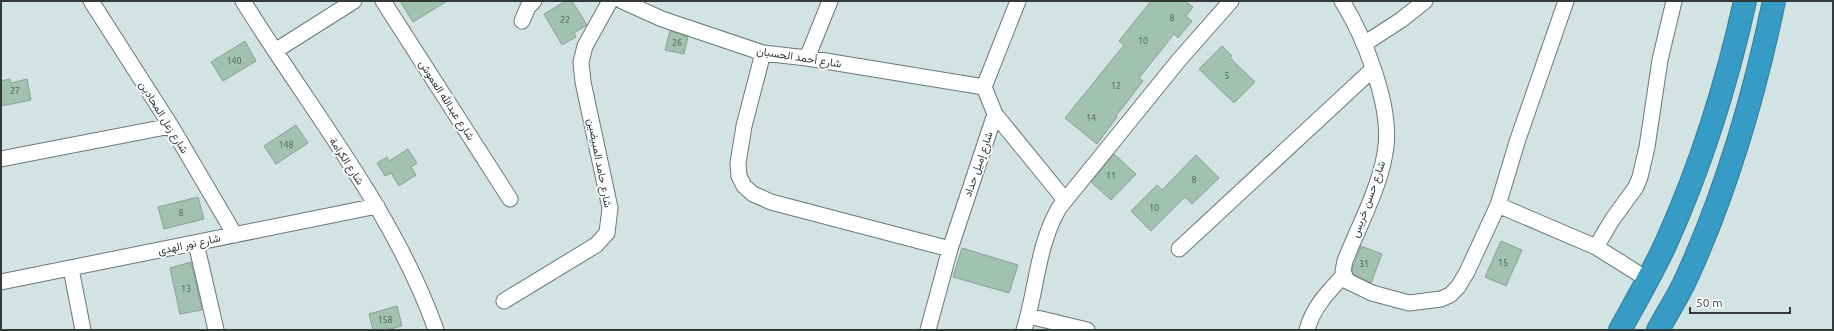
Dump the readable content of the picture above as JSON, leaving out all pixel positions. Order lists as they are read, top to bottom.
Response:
{
  "streets": {
    "street": [
      "شارع أحمد الحسبان",
      "شارع عبدالله العموش",
      "شارع زعل المحادين",
      "شارع الكرامة",
      "شارع حامد المبيضين",
      "شارع إميل حداد",
      "شارع حسن خريس",
      "شارع نور الهدى"
    ]
  },
  "crossings": [
    ["شارع زعل المحادين", "شارع نور الهدى"],
    ["شارع الكرامة", "شارع نور الهدى"]
  ],
  "house_numbers": [
    "8",
    "22",
    "10",
    "26",
    "140",
    "5",
    "12",
    "27",
    "14",
    "148",
    "11",
    "8",
    "10",
    "8",
    "15",
    "31",
    "13",
    "158"
  ],
  "scale_bar": "50 m"
}
